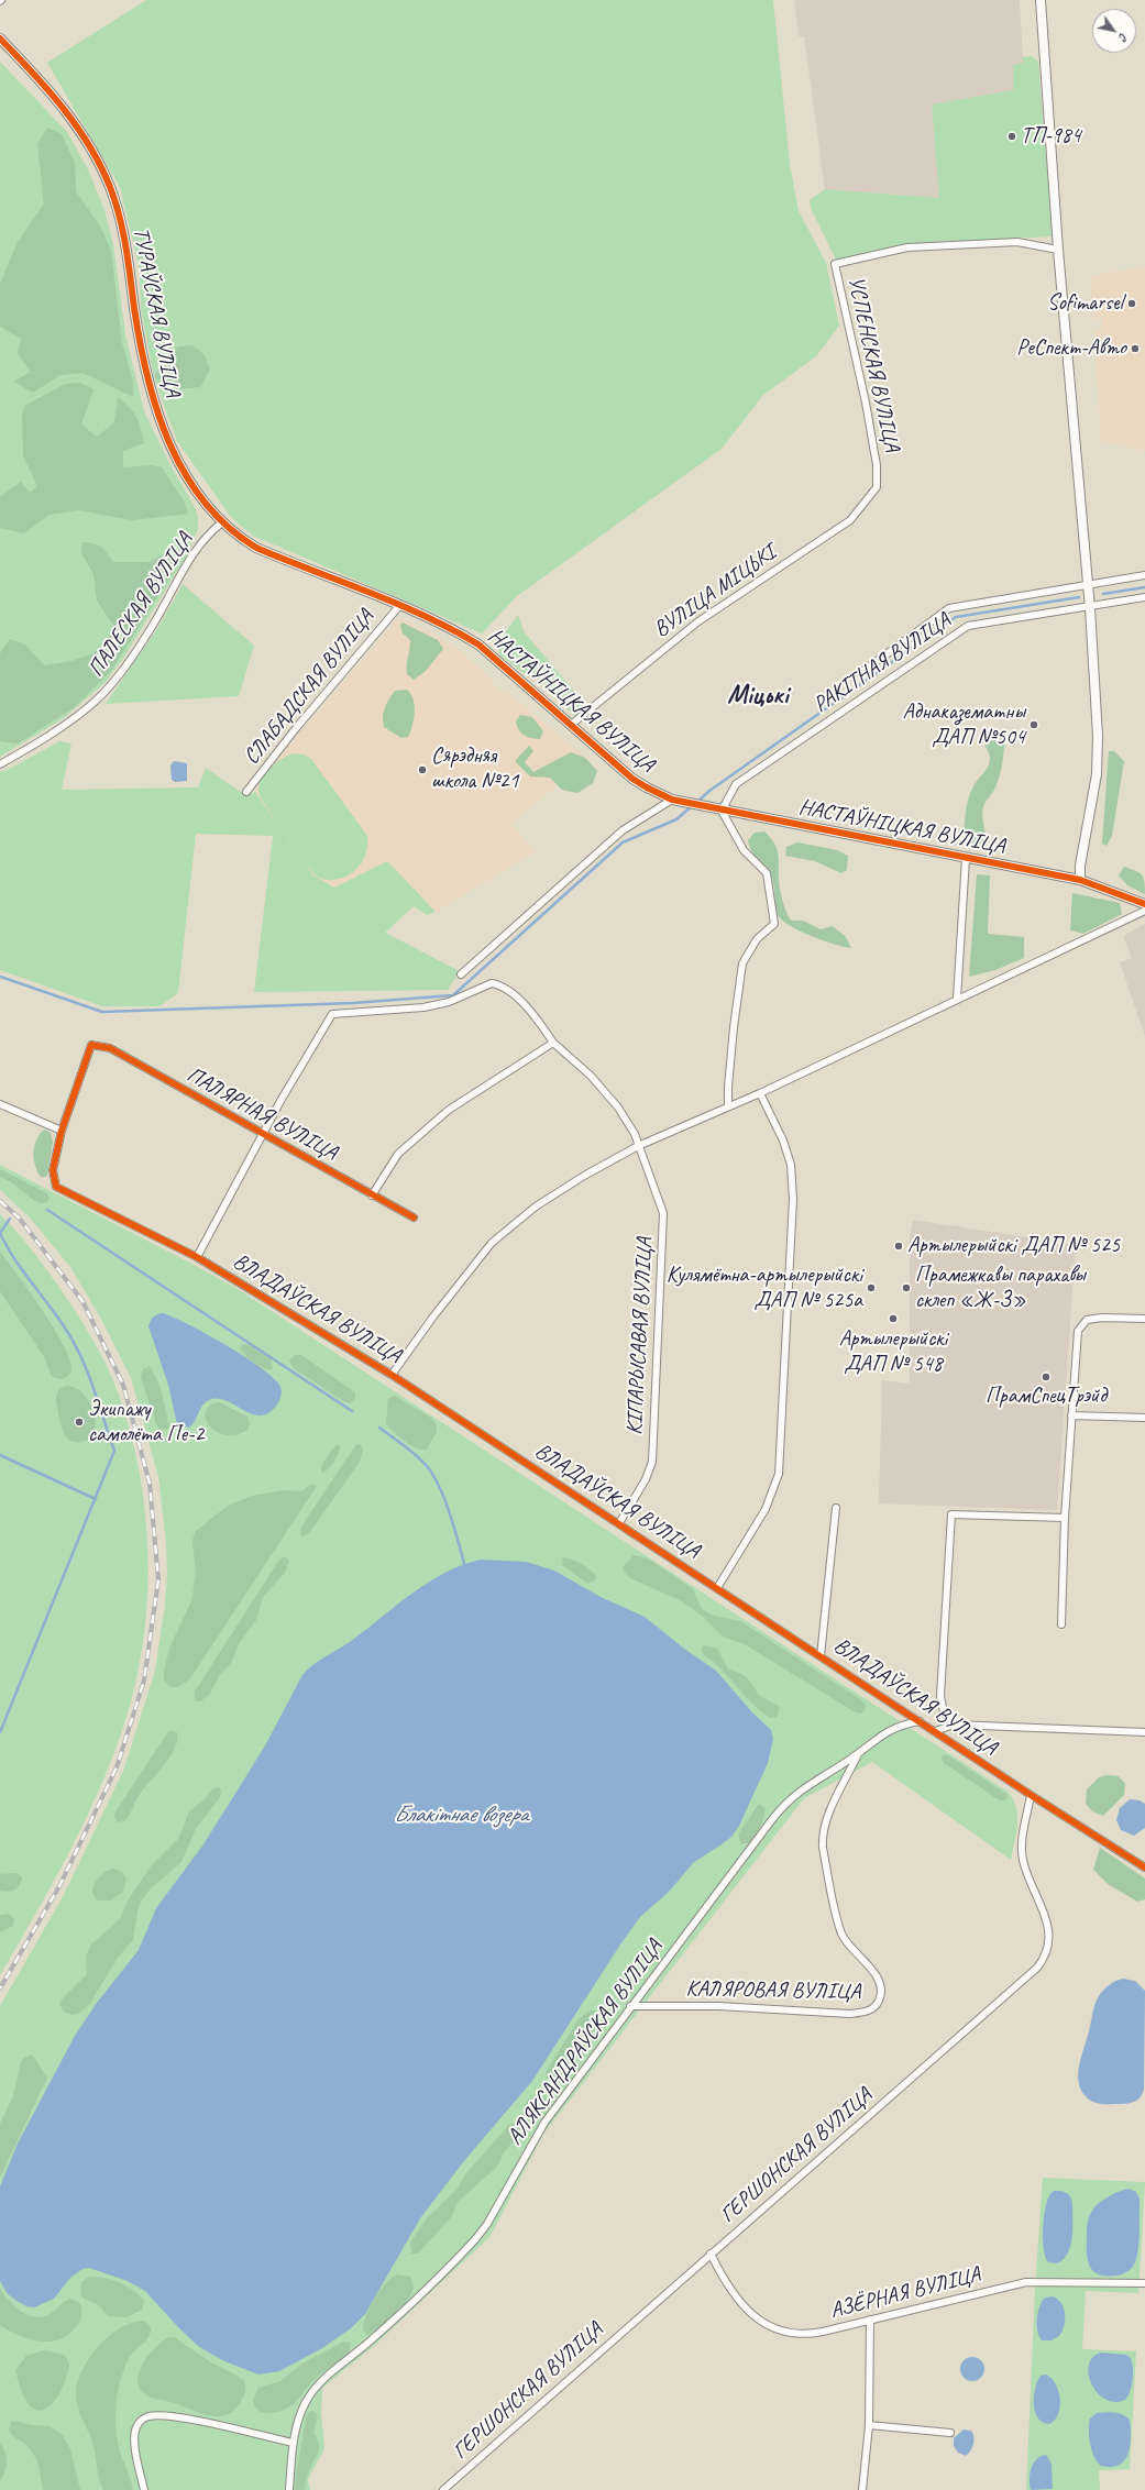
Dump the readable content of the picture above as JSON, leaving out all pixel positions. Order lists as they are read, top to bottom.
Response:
{
  "streets": {
    "street": [
      "ТУРАЎСКАЯ ВУЛІЦА",
      "УСПЕНСКАЯ ВУЛІЦА",
      "ВУЛІЦА МІЦЬКІ",
      "ПАЛЕСКАЯ ВУЛІЦА",
      "РАКІТНАЯ ВУЛІЦА",
      "СЛАБАДСКАЯ ВУЛІЦА",
      "НАСТАЎНІЦКАЯ ВУЛІЦА",
      "ПАЛЯРНАЯ ВУЛІЦА",
      "ВЛАДАЎСКАЯ ВУЛІЦА",
      "КІПАРЫСАВАЯ ВУЛІЦА",
      "КАЛЯРОВАЯ ВУЛІЦА",
      "АЛЯКСАНДРАЎСКАЯ ВУЛІЦА",
      "ГЕРШОНСКАЯ ВУЛІЦА",
      "АЗЁРНАЯ ВУЛІЦА"
    ]
  },
  "crossings": [
    ["ТУРАЎСКАЯ ВУЛІЦА", "ПАЛЕСКАЯ ВУЛІЦА"],
    ["ТУРАЎСКАЯ ВУЛІЦА", "СЛАБАДСКАЯ ВУЛІЦА"],
    ["ТУРАЎСКАЯ ВУЛІЦА", "НАСТАЎНІЦКАЯ ВУЛІЦА"],
    ["УСПЕНСКАЯ ВУЛІЦА", "ВУЛІЦА МІЦЬКІ"],
    ["ВУЛІЦА МІЦЬКІ", "НАСТАЎНІЦКАЯ ВУЛІЦА"],
    ["РАКІТНАЯ ВУЛІЦА", "НАСТАЎНІЦКАЯ ВУЛІЦА"],
    ["СЛАБАДСКАЯ ВУЛІЦА", "НАСТАЎНІЦКАЯ ВУЛІЦА"],
    ["ПАЛЯРНАЯ ВУЛІЦА", "ВЛАДАЎСКАЯ ВУЛІЦА"],
    ["ПАЛЯРНАЯ ВУЛІЦА", "КІПАРЫСАВАЯ ВУЛІЦА"],
    ["ВЛАДАЎСКАЯ ВУЛІЦА", "КІПАРЫСАВАЯ ВУЛІЦА"],
    ["ВЛАДАЎСКАЯ ВУЛІЦА", "АЛЯКСАНДРАЎСКАЯ ВУЛІЦА"],
    ["ВЛАДАЎСКАЯ ВУЛІЦА", "ГЕРШОНСКАЯ ВУЛІЦА"],
    ["КАЛЯРОВАЯ ВУЛІЦА", "АЛЯКСАНДРАЎСКАЯ ВУЛІЦА"],
    ["ГЕРШОНСКАЯ ВУЛІЦА", "АЗЁРНАЯ ВУЛІЦА"]
  ],
  "districts": ["Міцькі"],
  "water": ["Блакітнае возера"],
  "places": [
    "ТП-984",
    "Sofimarsel",
    "РеСпект-Авто",
    "Аднаказематны ДАП №504",
    "Сярэдняя школа №21",
    "Артылерыйскі ДАП № 525",
    "Кулямётна-артылерыйскі ДАП № 525а",
    "Прамежкавы парахавы склеп «Ж-З»",
    "Артылерыйскі ДАП № 548",
    "ПрамСпецТрэйд",
    "Экипажу самолёта Пе-2"
  ],
  "north": "bottom right"
}
